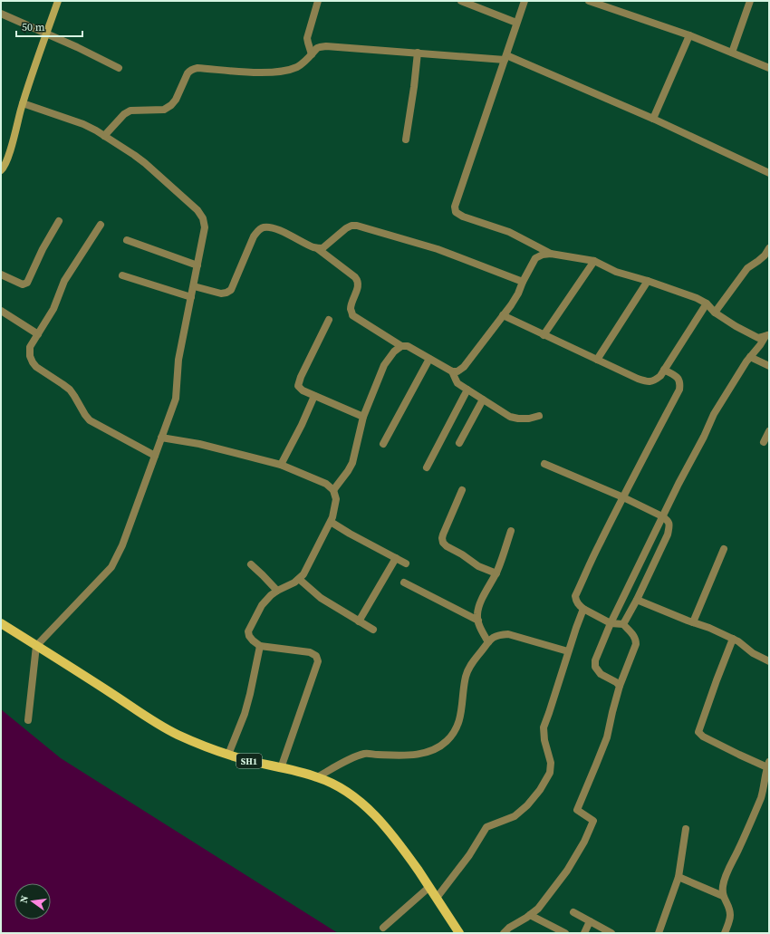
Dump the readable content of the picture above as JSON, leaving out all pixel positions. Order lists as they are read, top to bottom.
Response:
{
  "streets": {
    "main road": ["SH1"]
  },
  "scale_bar": "50 m",
  "north": "left"
}
